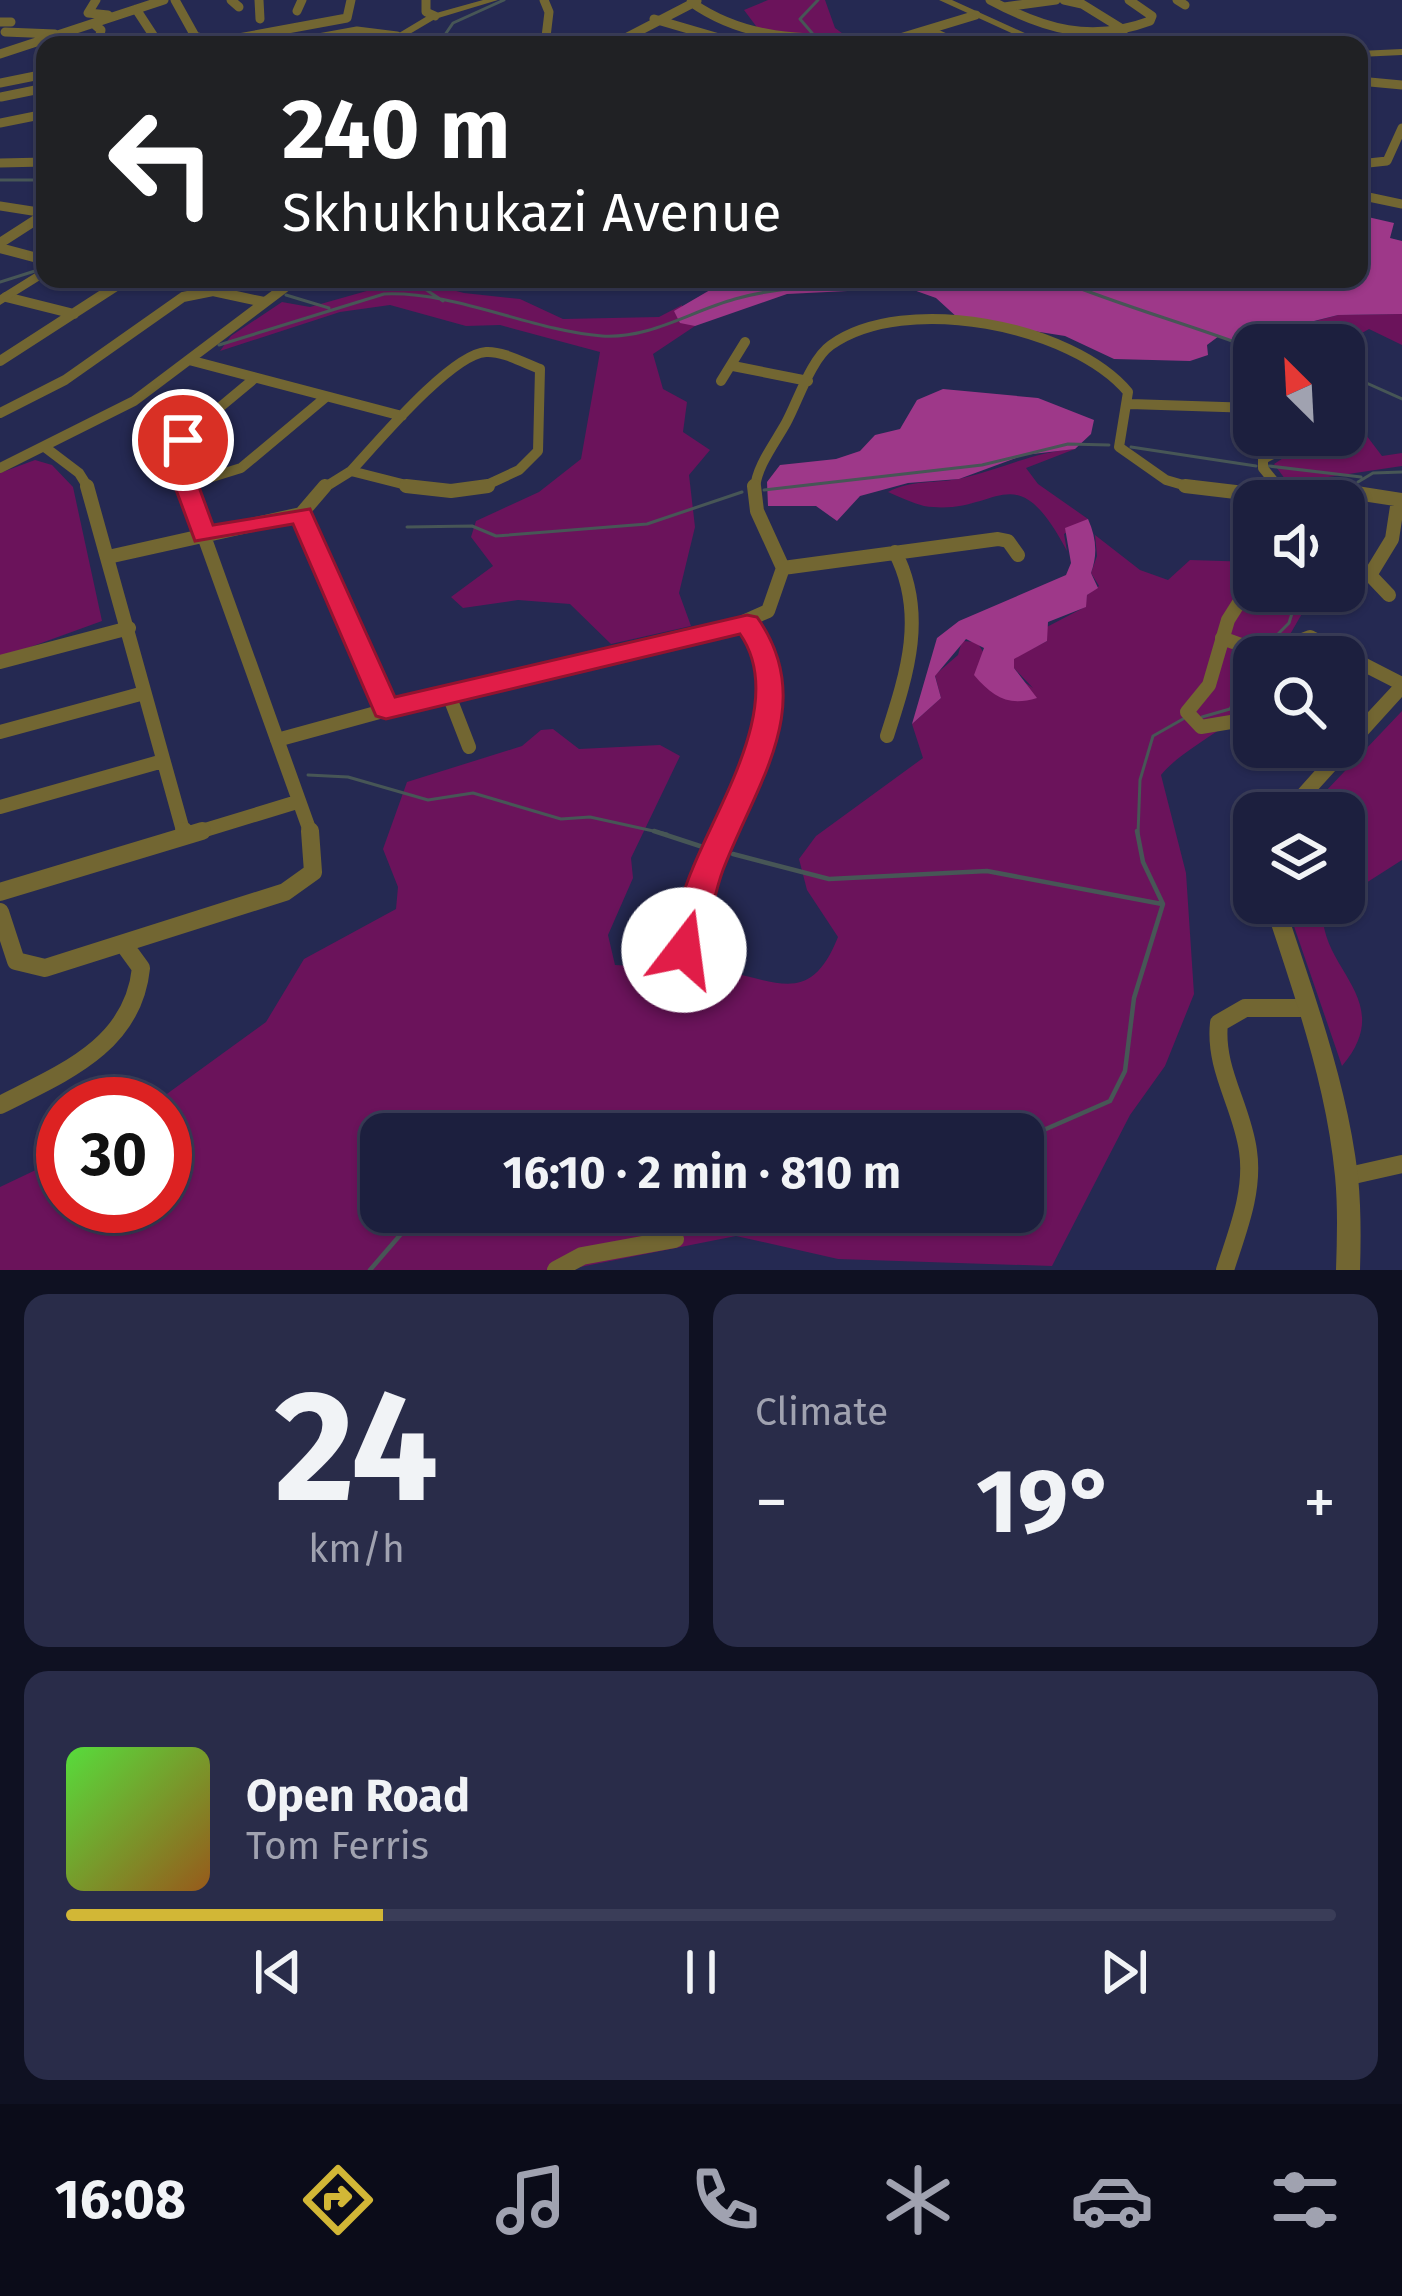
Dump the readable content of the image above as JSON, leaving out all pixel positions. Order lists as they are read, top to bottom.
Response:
{
  "north": "top left",
  "page": {
    "turn": ["240 m", "Skhukhukazi Avenue"],
    "limit": "30",
    "trip": "16:10 · 2 min · 810 m",
    "tile": [
      ["24", "km/h"],
      "Climate"
    ],
    "heat": ["−", "19°", "+"],
    "song": ["Open Road", "Tom Ferris"],
    "tabs": "16:08"
  }
}
